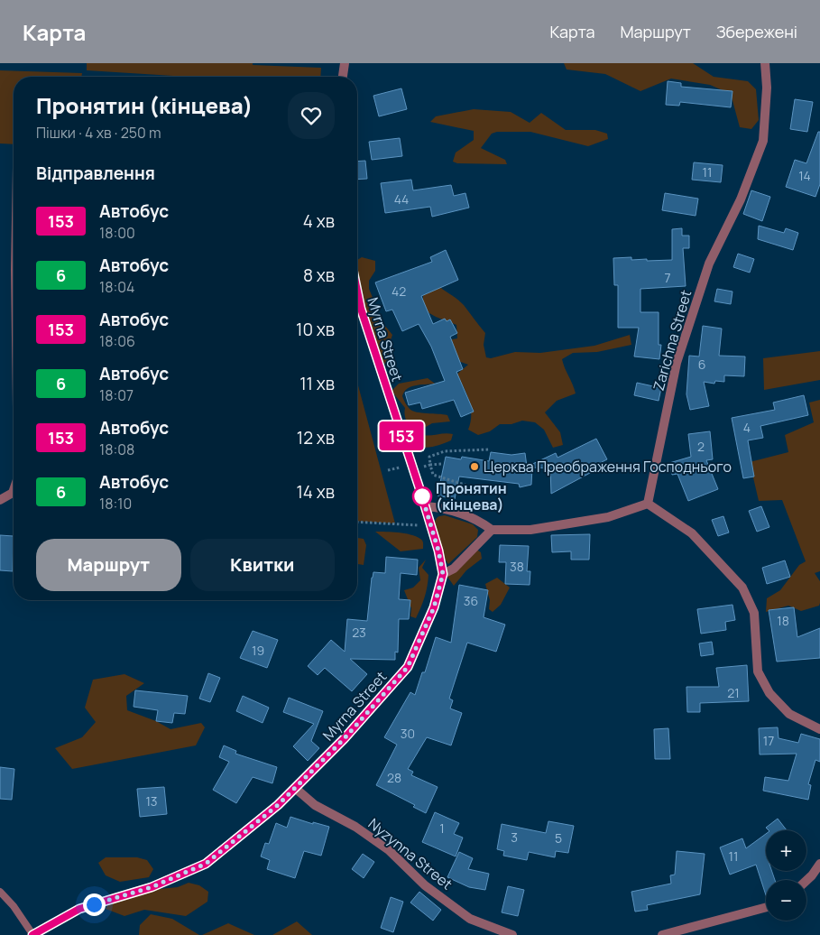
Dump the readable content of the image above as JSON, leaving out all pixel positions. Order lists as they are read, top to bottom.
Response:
{
  "streets": {
    "street": ["Myrna Street", "Zarichna Street", "Nyzynna Street"]
  },
  "crossings": [
    ["Myrna Street", "Nyzynna Street"]
  ],
  "places": ["Церква Преображення Господнього", "Пронятин (кінцева)"],
  "lines": ["bus line 153"],
  "house_numbers": [
    "11",
    "14",
    "44",
    "7",
    "42",
    "6",
    "4",
    "2",
    "38",
    "36",
    "18",
    "23",
    "19",
    "21",
    "30",
    "17",
    "28",
    "13",
    "1",
    "3",
    "5",
    "11"
  ],
  "page": {
    "header": "Карта",
    "nav": ["Карта", "Маршрут", "Збережені"],
    "on_map": "153",
    "heading": [
      ["Пронятин (кінцева)", "Пішки · 4 хв · 250 m"],
      "Відправлення"
    ],
    "list": [
      {
        "mark": "153",
        "name": "Автобус",
        "note": "18:00",
        "value": "4 хв"
      },
      {
        "mark": "6",
        "name": "Автобус",
        "note": "18:04",
        "value": "8 хв"
      },
      {
        "mark": "153",
        "name": "Автобус",
        "note": "18:06",
        "value": "10 хв"
      },
      {
        "mark": "6",
        "name": "Автобус",
        "note": "18:07",
        "value": "11 хв"
      },
      {
        "mark": "153",
        "name": "Автобус",
        "note": "18:08",
        "value": "12 хв"
      },
      {
        "mark": "6",
        "name": "Автобус",
        "note": "18:10",
        "value": "14 хв"
      }
    ],
    "buttons": ["Маршрут", "Квитки"],
    "map_buttons": ["+", "−"]
  }
}
